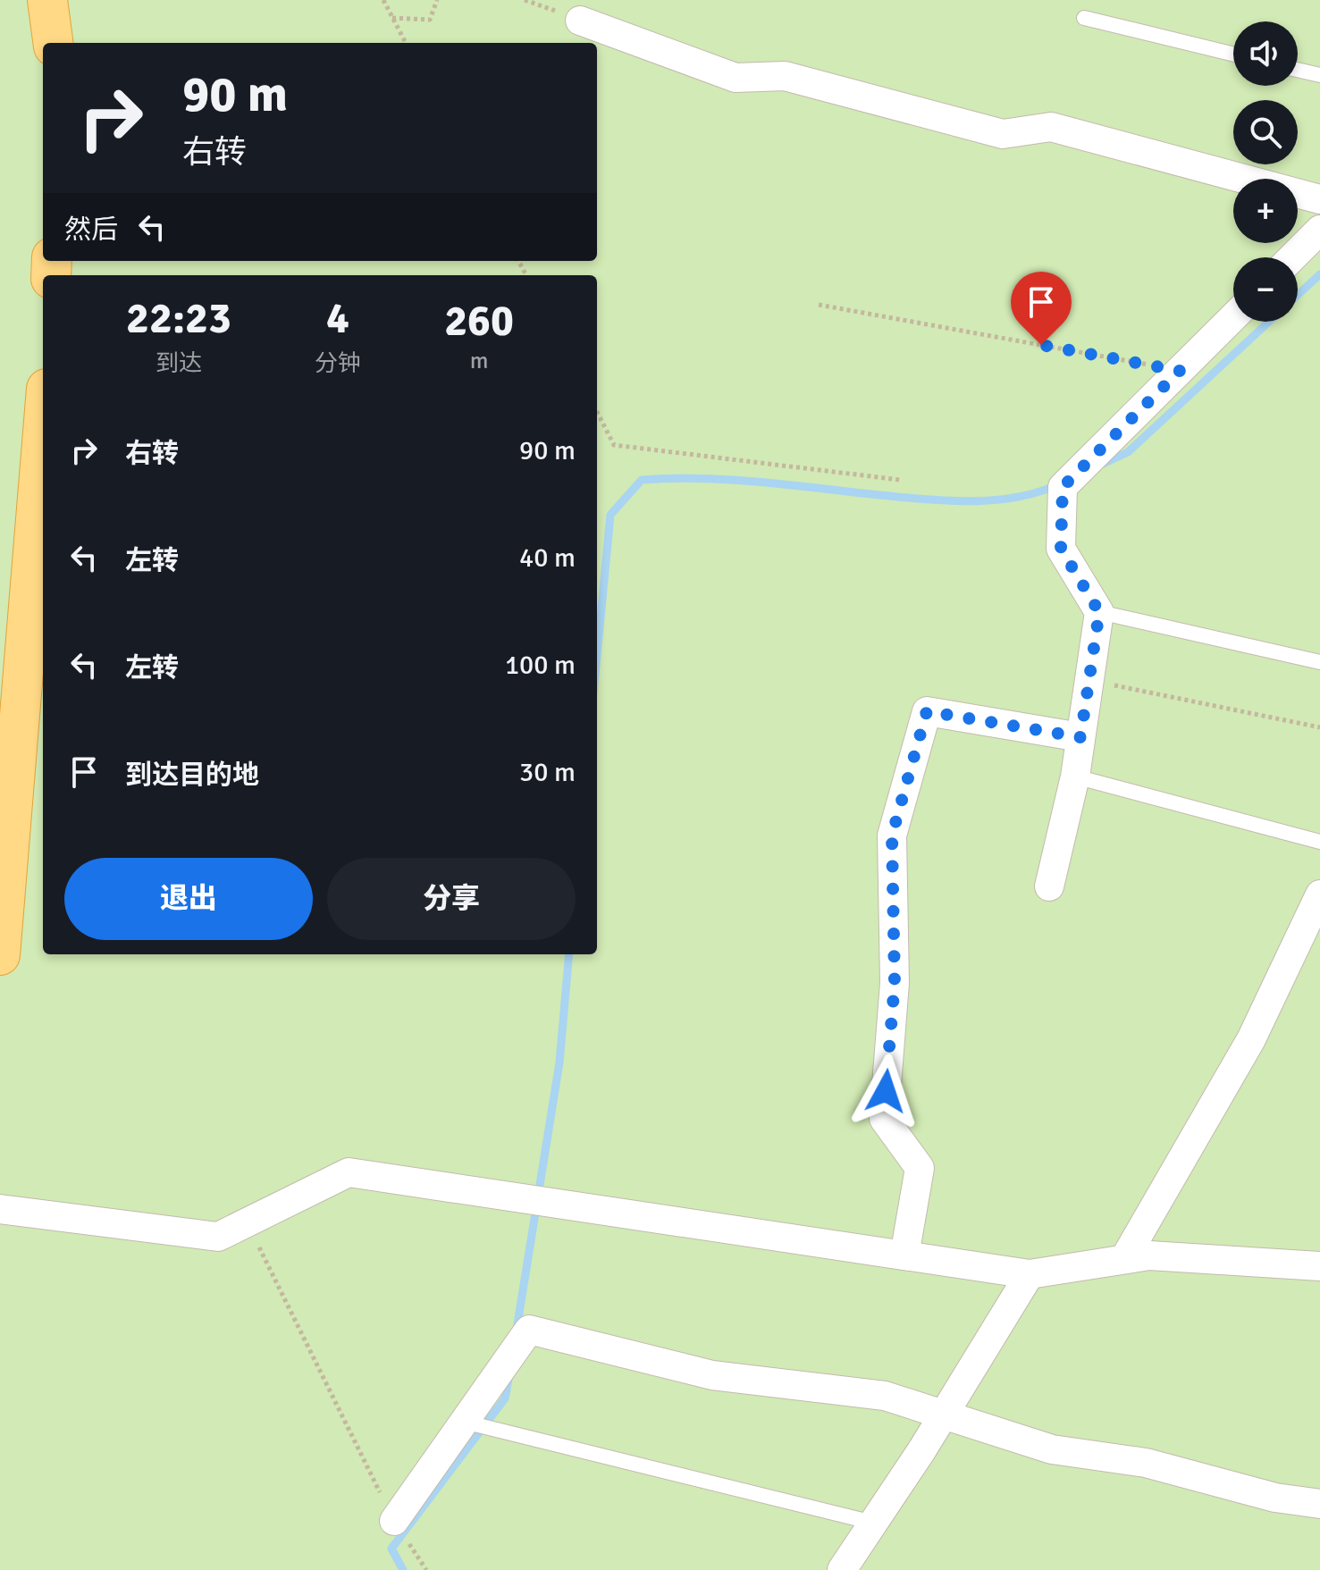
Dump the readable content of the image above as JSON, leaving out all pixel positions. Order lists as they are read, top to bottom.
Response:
{
  "page": {
    "map_buttons": ["+", "−"],
    "turn": ["90 m", "右转"],
    "then": "然后",
    "eta": [
      "22:23",
      "到达",
      "4",
      "分钟",
      "260",
      "m"
    ],
    "list": [
      {
        "name": "右转",
        "value": "90 m"
      },
      {
        "name": "左转",
        "value": "40 m"
      },
      {
        "name": "左转",
        "value": "100 m"
      },
      {
        "name": "到达目的地",
        "value": "30 m"
      }
    ],
    "buttons": ["退出", "分享"]
  }
}
